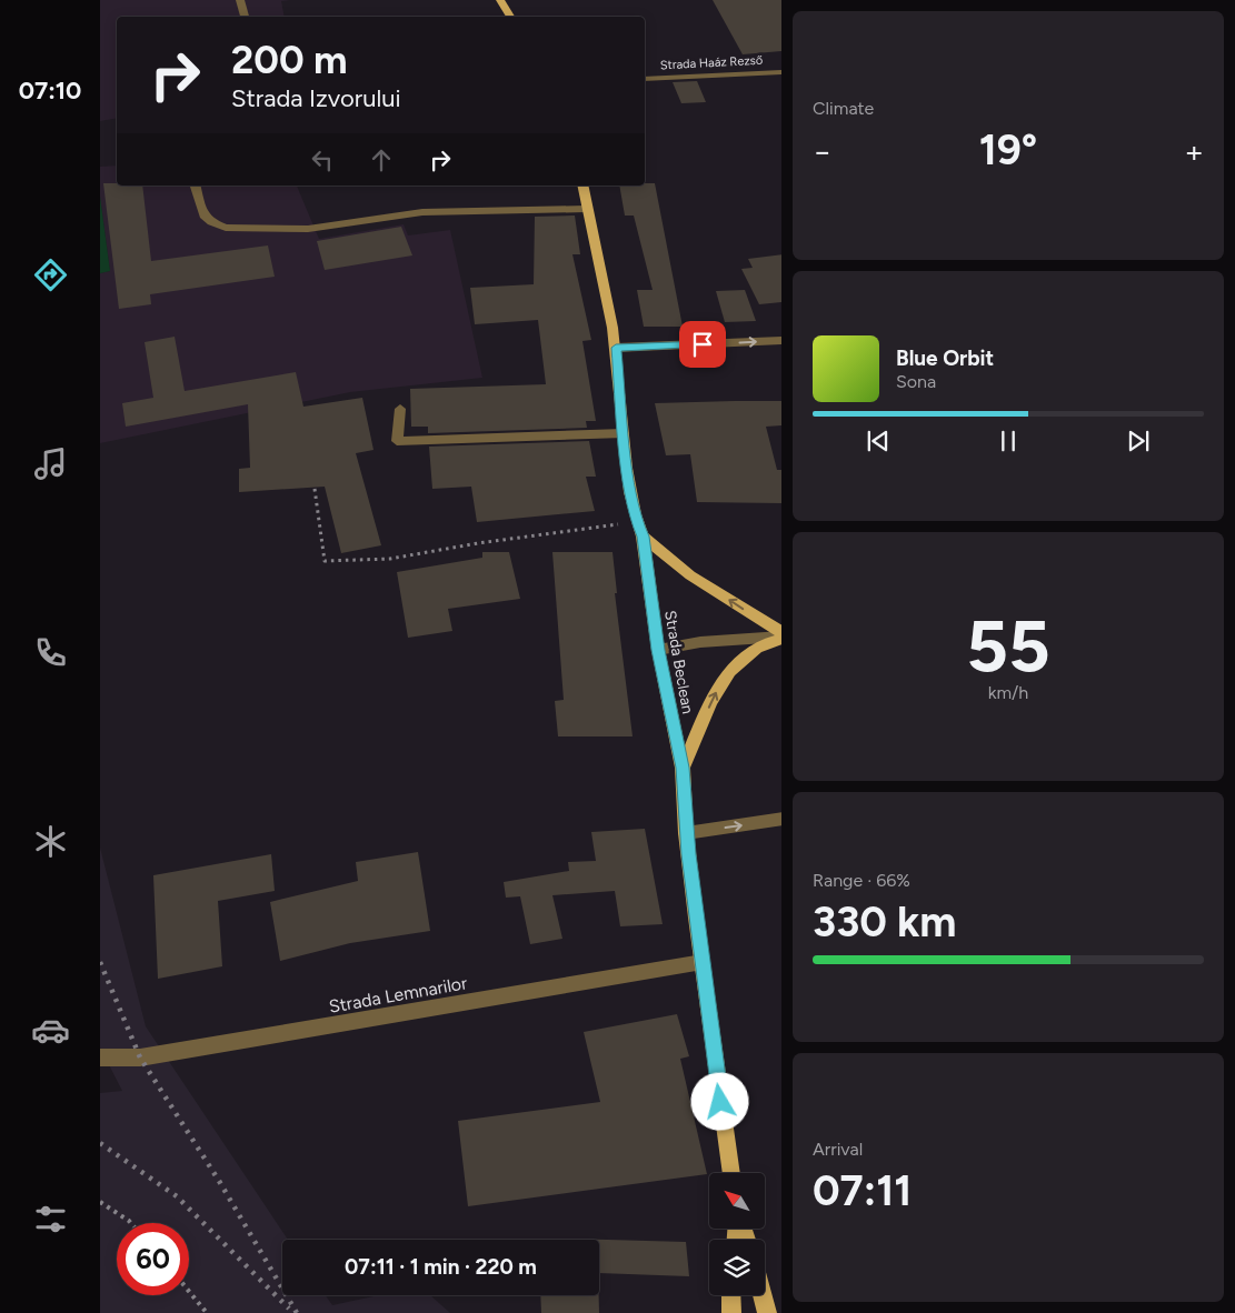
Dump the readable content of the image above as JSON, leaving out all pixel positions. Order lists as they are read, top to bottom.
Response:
{
  "streets": {
    "main road": ["Strada Beclean"],
    "street": ["Strada Haáz Rezső", "Strada Lemnarilor"]
  },
  "crossings": [
    ["Strada Beclean", "Strada Lemnarilor"]
  ],
  "north": "top left",
  "page": {
    "tabs": "07:10",
    "tile": [
      "Climate",
      ["55", "km/h"],
      ["Range · 66%", "330 km"],
      ["Arrival", "07:11"]
    ],
    "turn": ["200 m", "Strada Izvorului"],
    "heat": ["−", "19°", "+"],
    "song": ["Blue Orbit", "Sona"],
    "limit": "60",
    "trip": "07:11 · 1 min · 220 m"
  }
}
